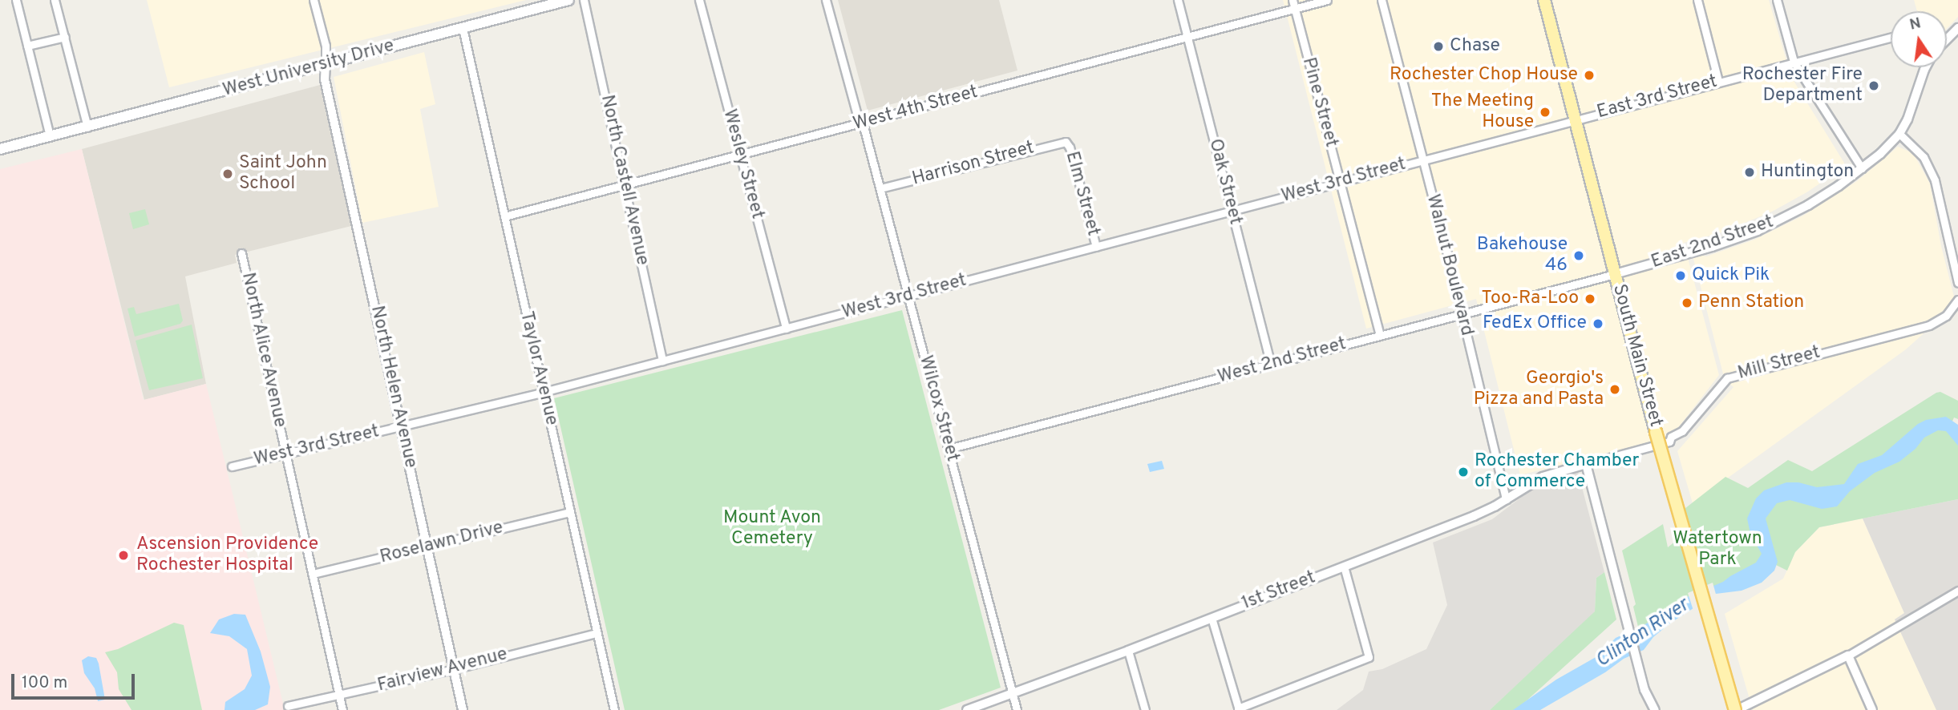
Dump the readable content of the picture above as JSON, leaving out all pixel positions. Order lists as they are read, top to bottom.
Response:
{
  "streets": {
    "main road": ["West University Drive", "South Main Street"],
    "street": [
      "East 3rd Street",
      "Pine Street",
      "West 4th Street",
      "Wesley Street",
      "Harrison Street",
      "North Castell Avenue",
      "West 3rd Street",
      "Oak Street",
      "Elm Street",
      "East 2nd Street",
      "Walnut Boulevard",
      "North Alice Avenue",
      "West 2nd Street",
      "Mill Street",
      "Taylor Avenue",
      "North Helen Avenue",
      "Wilcox Street",
      "Roselawn Drive",
      "1st Street",
      "Fairview Avenue"
    ]
  },
  "crossings": [
    ["West University Drive", "Taylor Avenue"],
    ["West University Drive", "North Helen Avenue"],
    ["East 3rd Street", "West 3rd Street"],
    ["East 3rd Street", "South Main Street"],
    ["Pine Street", "West 4th Street"],
    ["Pine Street", "West 3rd Street"],
    ["Pine Street", "West 2nd Street"],
    ["West 4th Street", "Wesley Street"],
    ["West 4th Street", "North Castell Avenue"],
    ["West 4th Street", "Oak Street"],
    ["West 4th Street", "Taylor Avenue"],
    ["West 4th Street", "Wilcox Street"],
    ["Wesley Street", "West 3rd Street"],
    ["Harrison Street", "Elm Street"],
    ["Harrison Street", "Wilcox Street"],
    ["North Castell Avenue", "West 3rd Street"],
    ["West 3rd Street", "Oak Street"],
    ["West 3rd Street", "Elm Street"],
    ["West 3rd Street", "Walnut Boulevard"],
    ["West 3rd Street", "North Alice Avenue"],
    ["West 3rd Street", "South Main Street"],
    ["West 3rd Street", "Taylor Avenue"],
    ["West 3rd Street", "North Helen Avenue"],
    ["West 3rd Street", "Wilcox Street"],
    ["Oak Street", "West 2nd Street"],
    ["East 2nd Street", "South Main Street"],
    ["East 2nd Street", "West 2nd Street"],
    ["Walnut Boulevard", "West 2nd Street"],
    ["Walnut Boulevard", "1st Street"],
    ["North Alice Avenue", "Roselawn Drive"],
    ["North Alice Avenue", "Fairview Avenue"],
    ["South Main Street", "West 2nd Street"],
    ["West 2nd Street", "Wilcox Street"],
    ["Mill Street", "1st Street"],
    ["Taylor Avenue", "Roselawn Drive"],
    ["Taylor Avenue", "Fairview Avenue"],
    ["North Helen Avenue", "Roselawn Drive"],
    ["North Helen Avenue", "Fairview Avenue"],
    ["Wilcox Street", "1st Street"]
  ],
  "water": ["Clinton River"],
  "parks": ["Mount Avon Cemetery", "Watertown Park"],
  "places": [
    "Chase",
    "Rochester Chop House",
    "Rochester Fire Department",
    "The Meeting House",
    "Huntington",
    "Saint John School",
    "Bakehouse 46",
    "Quick Pik",
    "Too-Ra-Loo",
    "Penn Station",
    "FedEx Office",
    "Georgio's Pizza and Pasta",
    "Rochester Chamber of Commerce",
    "Ascension Providence Rochester Hospital"
  ],
  "scale_bar": "100 m",
  "north": "top"
}
